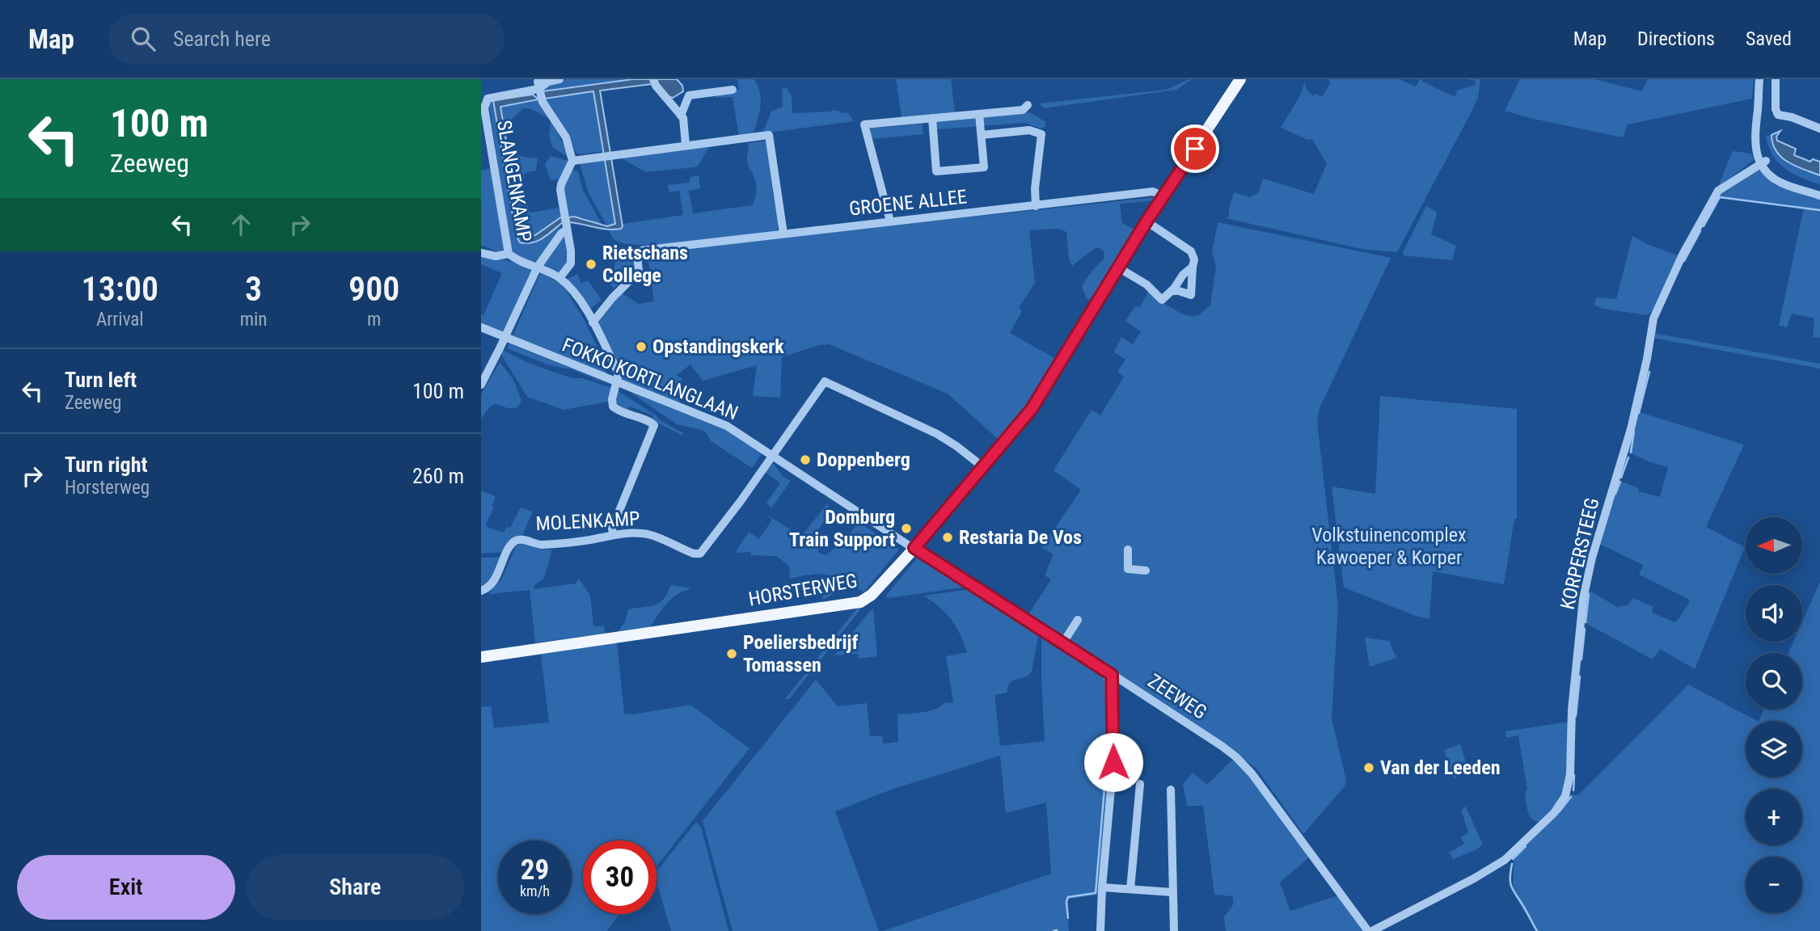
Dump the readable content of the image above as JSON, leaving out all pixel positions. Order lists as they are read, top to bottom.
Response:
{
  "streets": {
    "main road": ["HORSTERWEG"],
    "street": [
      "SLANGENKAMP",
      "GROENE ALLEE",
      "FOKKO KORTLANGLAAN",
      "MOLENKAMP",
      "KORPERSTEEG",
      "ZEEWEG"
    ]
  },
  "crossings": [
    ["SLANGENKAMP", "GROENE ALLEE"],
    ["SLANGENKAMP", "FOKKO KORTLANGLAAN"],
    ["SLANGENKAMP", "MOLENKAMP"],
    ["GROENE ALLEE", "HORSTERWEG"],
    ["FOKKO KORTLANGLAAN", "MOLENKAMP"],
    ["FOKKO KORTLANGLAAN", "HORSTERWEG"],
    ["FOKKO KORTLANGLAAN", "ZEEWEG"],
    ["MOLENKAMP", "HORSTERWEG"],
    ["KORPERSTEEG", "ZEEWEG"],
    ["HORSTERWEG", "ZEEWEG"]
  ],
  "parks": ["Volkstuinencomplex Kawoeper & Korper"],
  "places": [
    "Rietschans College",
    "Opstandingskerk",
    "Doppenberg",
    "Domburg Train Support",
    "Restaria De Vos",
    "Poeliersbedrijf Tomassen",
    "Van der Leeden"
  ],
  "north": "left",
  "page": {
    "header": "Map",
    "search": "Search here",
    "nav": ["Map", "Directions", "Saved"],
    "turn": ["100 m", "Zeeweg"],
    "eta": [
      "13:00",
      "Arrival",
      "3",
      "min",
      "900",
      "m"
    ],
    "list": [
      {
        "name": "Turn left",
        "note": "Zeeweg",
        "value": "100 m"
      },
      {
        "name": "Turn right",
        "note": "Horsterweg",
        "value": "260 m"
      }
    ],
    "map_buttons": ["+", "−"],
    "speed": "29 km/h",
    "limit": "30",
    "buttons": ["Exit", "Share"]
  }
}
